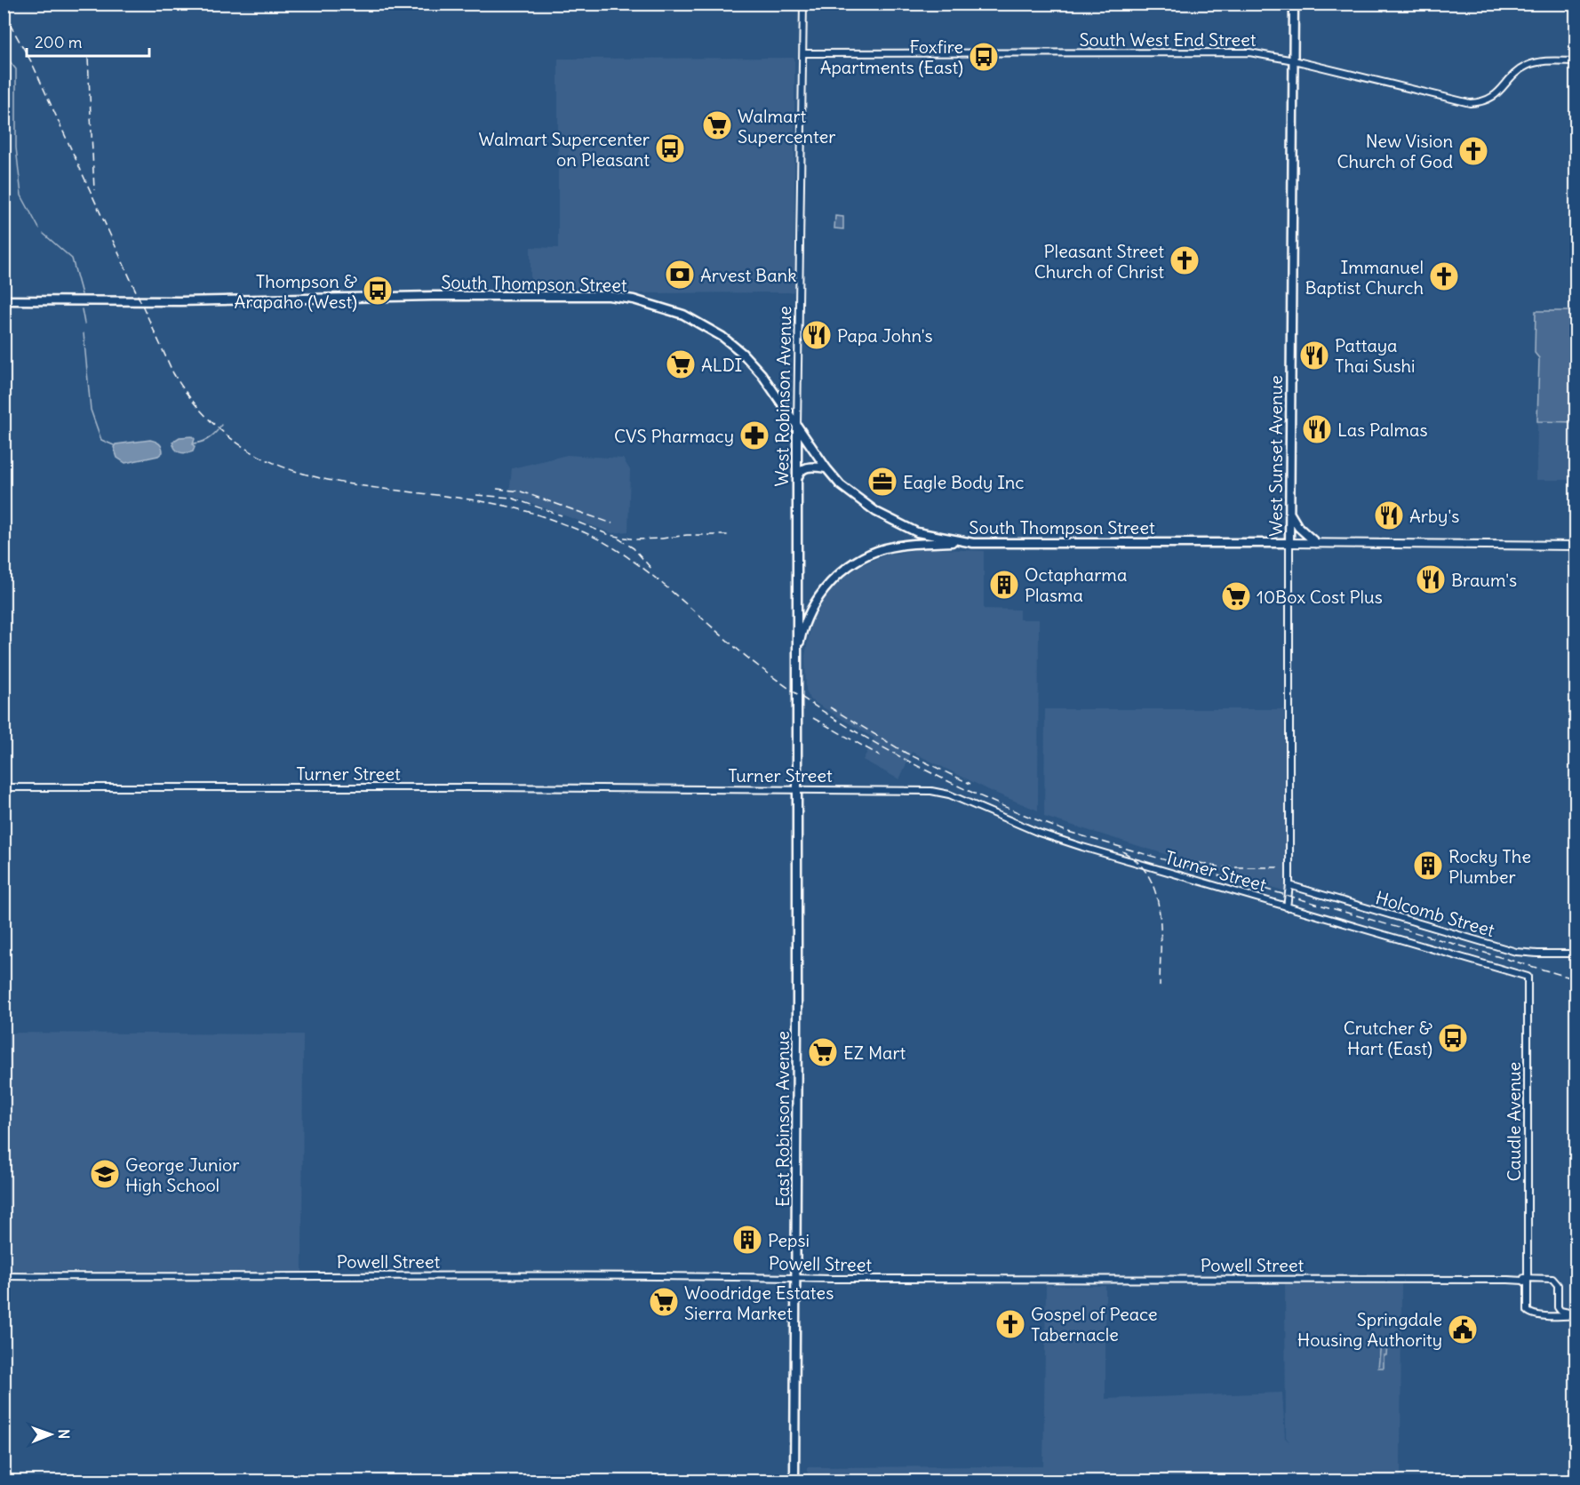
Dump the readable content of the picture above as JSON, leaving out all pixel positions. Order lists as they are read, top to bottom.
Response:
{
  "streets": {
    "highway": [
      "South Thompson Street",
      "West Robinson Avenue",
      "West Sunset Avenue",
      "East Robinson Avenue"
    ],
    "street": [
      "South West End Street",
      "Turner Street",
      "Holcomb Street",
      "Caudle Avenue",
      "Powell Street"
    ]
  },
  "crossings": [
    ["South West End Street", "West Robinson Avenue"],
    ["South West End Street", "West Sunset Avenue"],
    ["South Thompson Street", "West Robinson Avenue"],
    ["South Thompson Street", "West Sunset Avenue"],
    ["West Robinson Avenue", "Turner Street"],
    ["West Robinson Avenue", "East Robinson Avenue"],
    ["West Sunset Avenue", "Turner Street"],
    ["West Sunset Avenue", "Holcomb Street"],
    ["Turner Street", "East Robinson Avenue"],
    ["Turner Street", "Caudle Avenue"],
    ["East Robinson Avenue", "Powell Street"],
    ["Caudle Avenue", "Powell Street"]
  ],
  "places": {
    "bus stop": [
      "Foxfire Apartments (East)",
      "Walmart Supercenter on Pleasant",
      "Thompson & Arapaho (West)",
      "Crutcher & Hart (East)"
    ],
    "supermarket": [
      "Walmart Supercenter",
      "ALDI",
      "10Box Cost Plus",
      "EZ Mart",
      "Woodridge Estates Sierra Market"
    ],
    "church": [
      "New Vision Church of God",
      "Pleasant Street Church of Christ",
      "Immanuel Baptist Church",
      "Gospel of Peace Tabernacle"
    ],
    "bank": ["Arvest Bank"],
    "restaurant": [
      "Papa John's",
      "Pattaya Thai Sushi",
      "Las Palmas",
      "Arby's",
      "Braum's"
    ],
    "pharmacy": ["CVS Pharmacy"],
    "office": ["Eagle Body Inc"],
    "building": ["Octapharma Plasma", "Rocky The Plumber", "Pepsi"],
    "school or university": ["George Junior High School"],
    "public building": ["Springdale Housing Authority"]
  },
  "scale_bar": "200 m",
  "north": "right"
}
